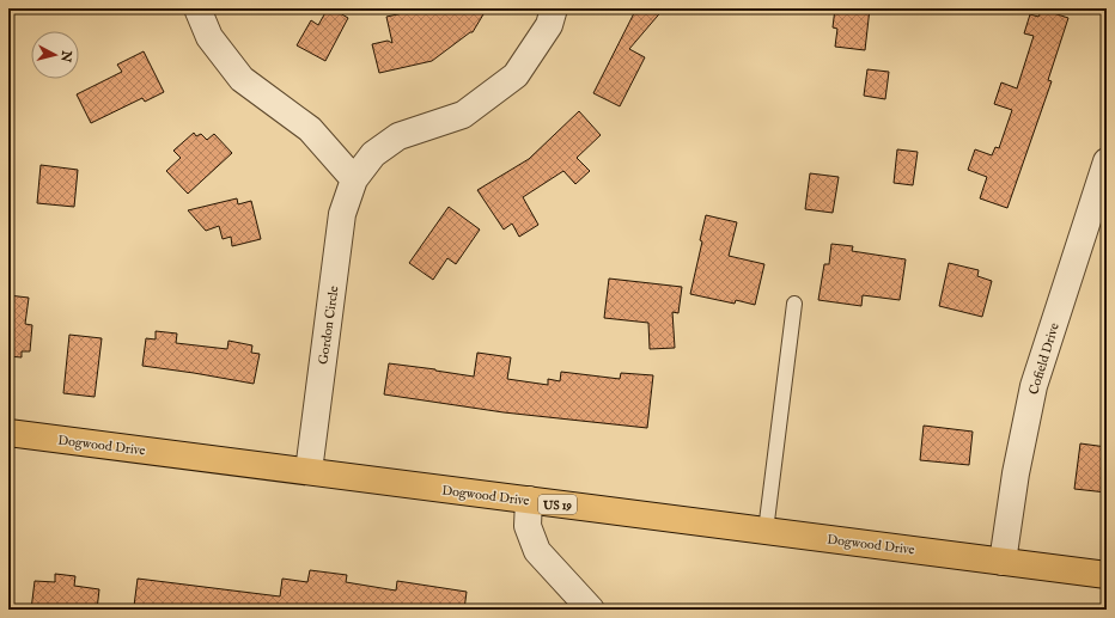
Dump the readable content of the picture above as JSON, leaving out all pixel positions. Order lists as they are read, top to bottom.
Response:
{
  "streets": {
    "main road": ["Dogwood Drive", "US 19"],
    "street": ["Gordon Circle", "Cofield Drive"]
  },
  "crossings": [
    ["Gordon Circle", "Dogwood Drive"],
    ["Cofield Drive", "Dogwood Drive"]
  ],
  "north": "right"
}
